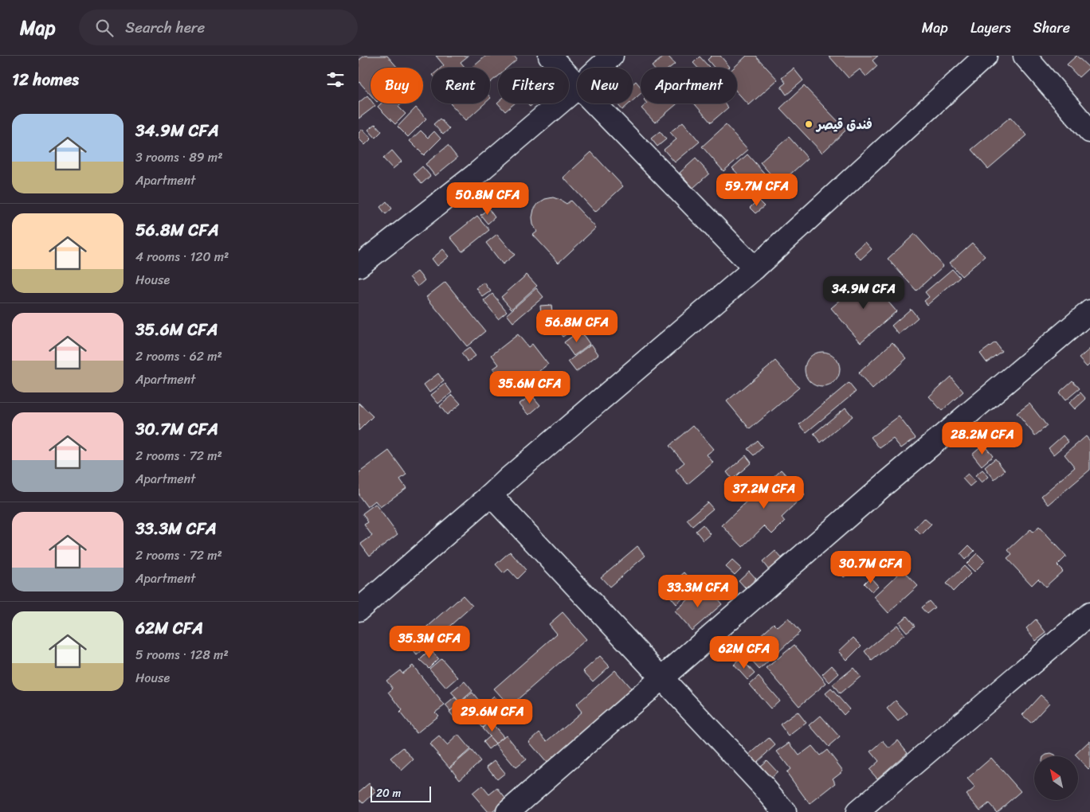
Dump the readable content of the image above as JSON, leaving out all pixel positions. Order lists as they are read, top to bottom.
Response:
{
  "places": ["فندق قيصر"],
  "scale_bar": "20 m",
  "north": "top left",
  "page": {
    "header": "Map",
    "search": "Search here",
    "nav": ["Map", "Layers", "Share"],
    "heading": "12 homes",
    "chip": [
      "Buy",
      "Rent",
      "Filters",
      "New",
      "Apartment"
    ],
    "list": [
      {
        "name": "34.9M CFA",
        "note": "3 rooms · 89 m² · Apartment"
      },
      {
        "name": "56.8M CFA",
        "note": "4 rooms · 120 m² · House"
      },
      {
        "name": "35.6M CFA",
        "note": "2 rooms · 62 m² · Apartment"
      },
      {
        "name": "30.7M CFA",
        "note": "2 rooms · 72 m² · Apartment"
      },
      {
        "name": "33.3M CFA",
        "note": "2 rooms · 72 m² · Apartment"
      },
      {
        "name": "62M CFA",
        "note": "5 rooms · 128 m² · House"
      }
    ],
    "price": [
      "59.7M CFA",
      "50.8M CFA",
      "34.9M CFA",
      "56.8M CFA",
      "35.6M CFA",
      "28.2M CFA",
      "37.2M CFA",
      "30.7M CFA",
      "33.3M CFA",
      "35.3M CFA",
      "62M CFA",
      "29.6M CFA"
    ],
    "scale": "20 m"
  }
}
